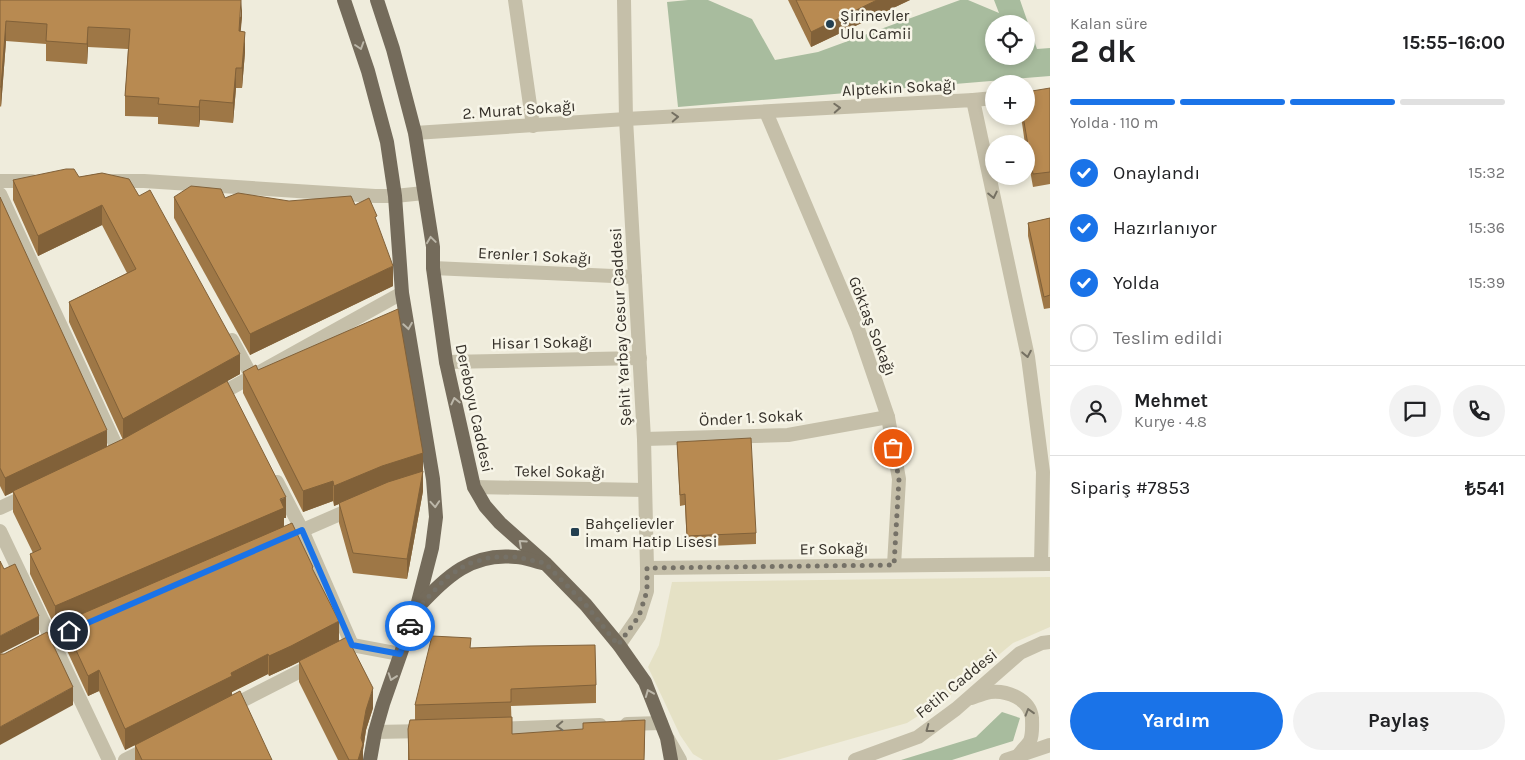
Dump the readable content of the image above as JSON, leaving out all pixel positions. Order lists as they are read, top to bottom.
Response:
{
  "streets": {
    "main road": ["Dereboyu Caddesi"],
    "street": [
      "Alptekin Sokağı",
      "2. Murat Sokağı",
      "Erenler 1 Sokağı",
      "Göktaş Sokağı",
      "Şehit Yarbay Cesur Caddesi",
      "Hisar 1 Sokağı",
      "Önder 1. Sokak",
      "Tekel Sokağı",
      "Er Sokağı",
      "Fetih Caddesi"
    ]
  },
  "crossings": [
    ["Alptekin Sokağı", "2. Murat Sokağı"],
    ["Alptekin Sokağı", "Göktaş Sokağı"],
    ["Alptekin Sokağı", "Şehit Yarbay Cesur Caddesi"],
    ["Alptekin Sokağı", "Er Sokağı"],
    ["2. Murat Sokağı", "Şehit Yarbay Cesur Caddesi"],
    ["2. Murat Sokağı", "Dereboyu Caddesi"],
    ["Erenler 1 Sokağı", "Şehit Yarbay Cesur Caddesi"],
    ["Erenler 1 Sokağı", "Dereboyu Caddesi"],
    ["Göktaş Sokağı", "Önder 1. Sokak"],
    ["Göktaş Sokağı", "Er Sokağı"],
    ["Şehit Yarbay Cesur Caddesi", "Hisar 1 Sokağı"],
    ["Şehit Yarbay Cesur Caddesi", "Dereboyu Caddesi"],
    ["Şehit Yarbay Cesur Caddesi", "Önder 1. Sokak"],
    ["Şehit Yarbay Cesur Caddesi", "Tekel Sokağı"],
    ["Şehit Yarbay Cesur Caddesi", "Er Sokağı"],
    ["Hisar 1 Sokağı", "Dereboyu Caddesi"],
    ["Dereboyu Caddesi", "Tekel Sokağı"]
  ],
  "one_way": ["Fetih Caddesi"],
  "places": {
    "other": ["Şirinevler Ulu Camii"],
    "transit": ["Bahçelievler İmam Hatip Lisesi"]
  },
  "page": {
    "heading": ["2 dk", "Kalan süre", "15:55–16:00"],
    "panel": [
      "Mehmet",
      "Kurye · 4.8",
      "Sipariş #7853",
      "₺541"
    ],
    "map_buttons": ["+", "−"],
    "bar": "Yolda · 110 m",
    "list": [
      ["Onaylandı", "15:32"],
      ["Hazırlanıyor", "15:36"],
      ["Yolda", "15:39"],
      "Teslim edildi"
    ],
    "buttons": ["Yardım", "Paylaş"]
  }
}
